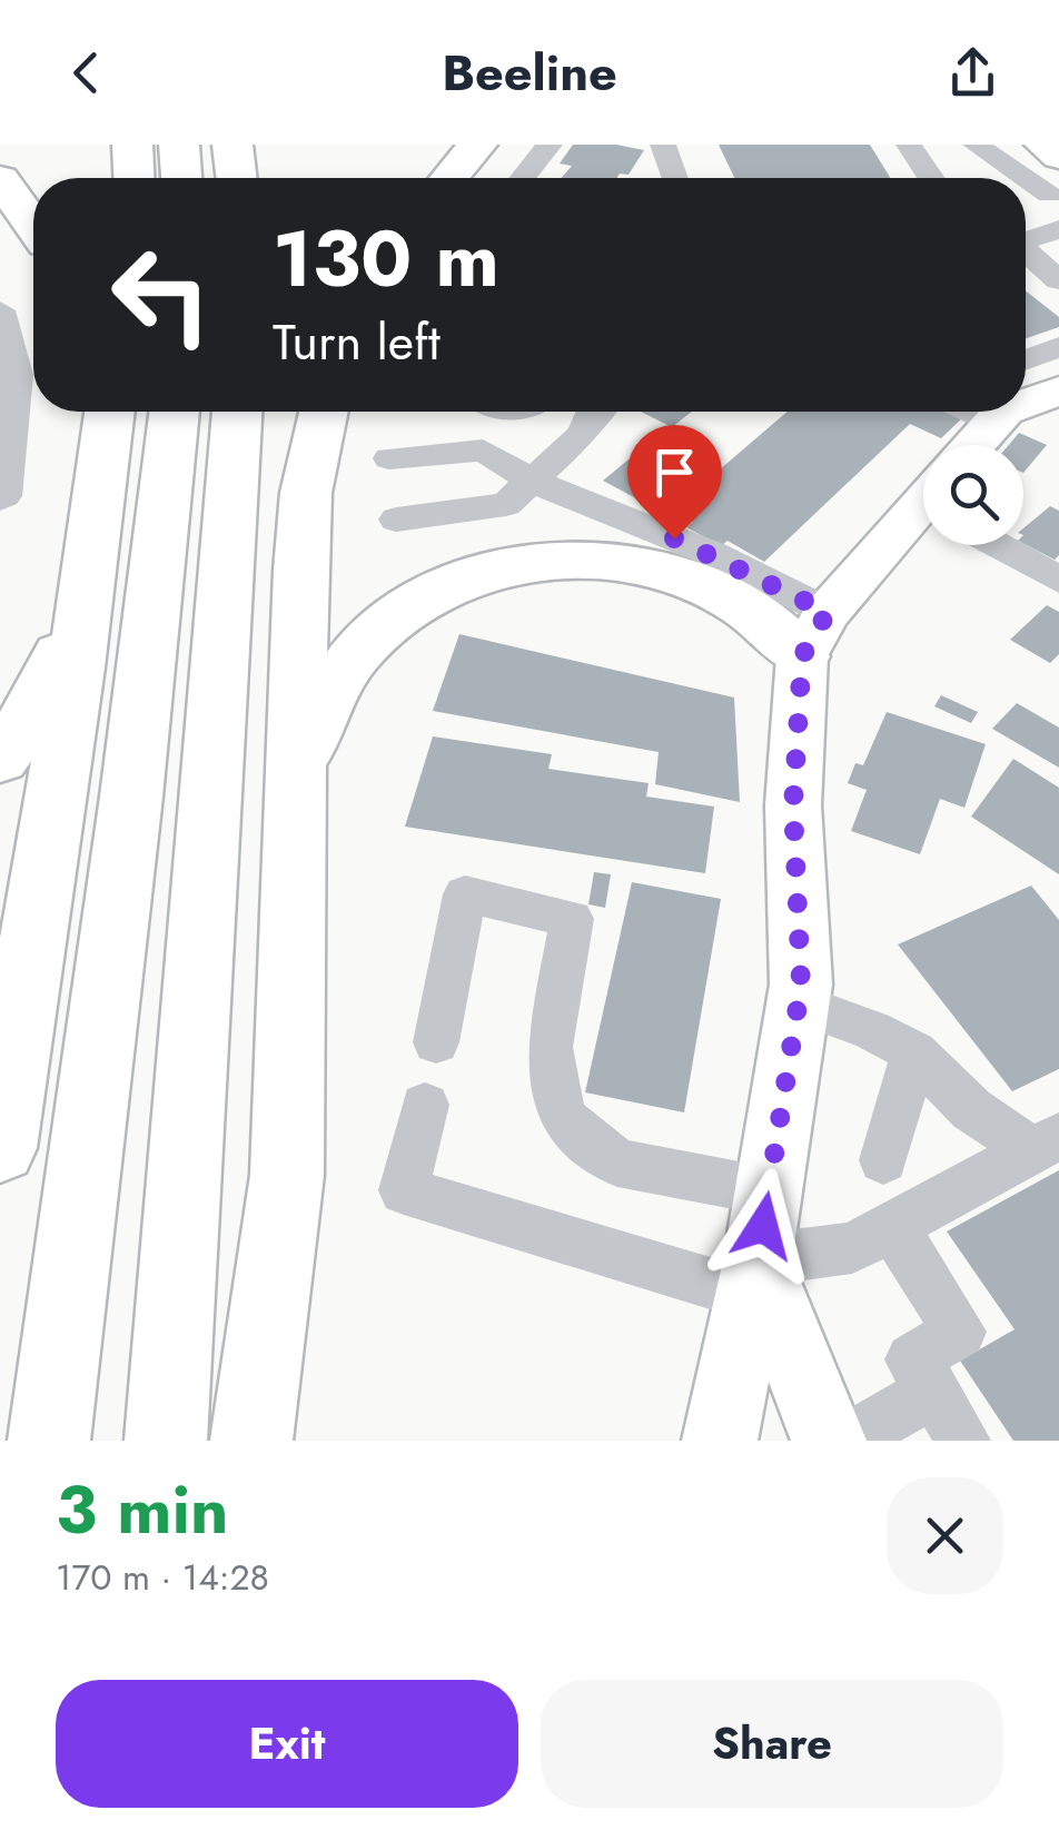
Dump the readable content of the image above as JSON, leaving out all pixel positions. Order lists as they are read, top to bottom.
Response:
{
  "page": {
    "header": "Beeline",
    "turn": ["130 m", "Turn left"],
    "heading": ["3 min", "170 m · 14:28"],
    "buttons": ["Exit", "Share"]
  }
}
